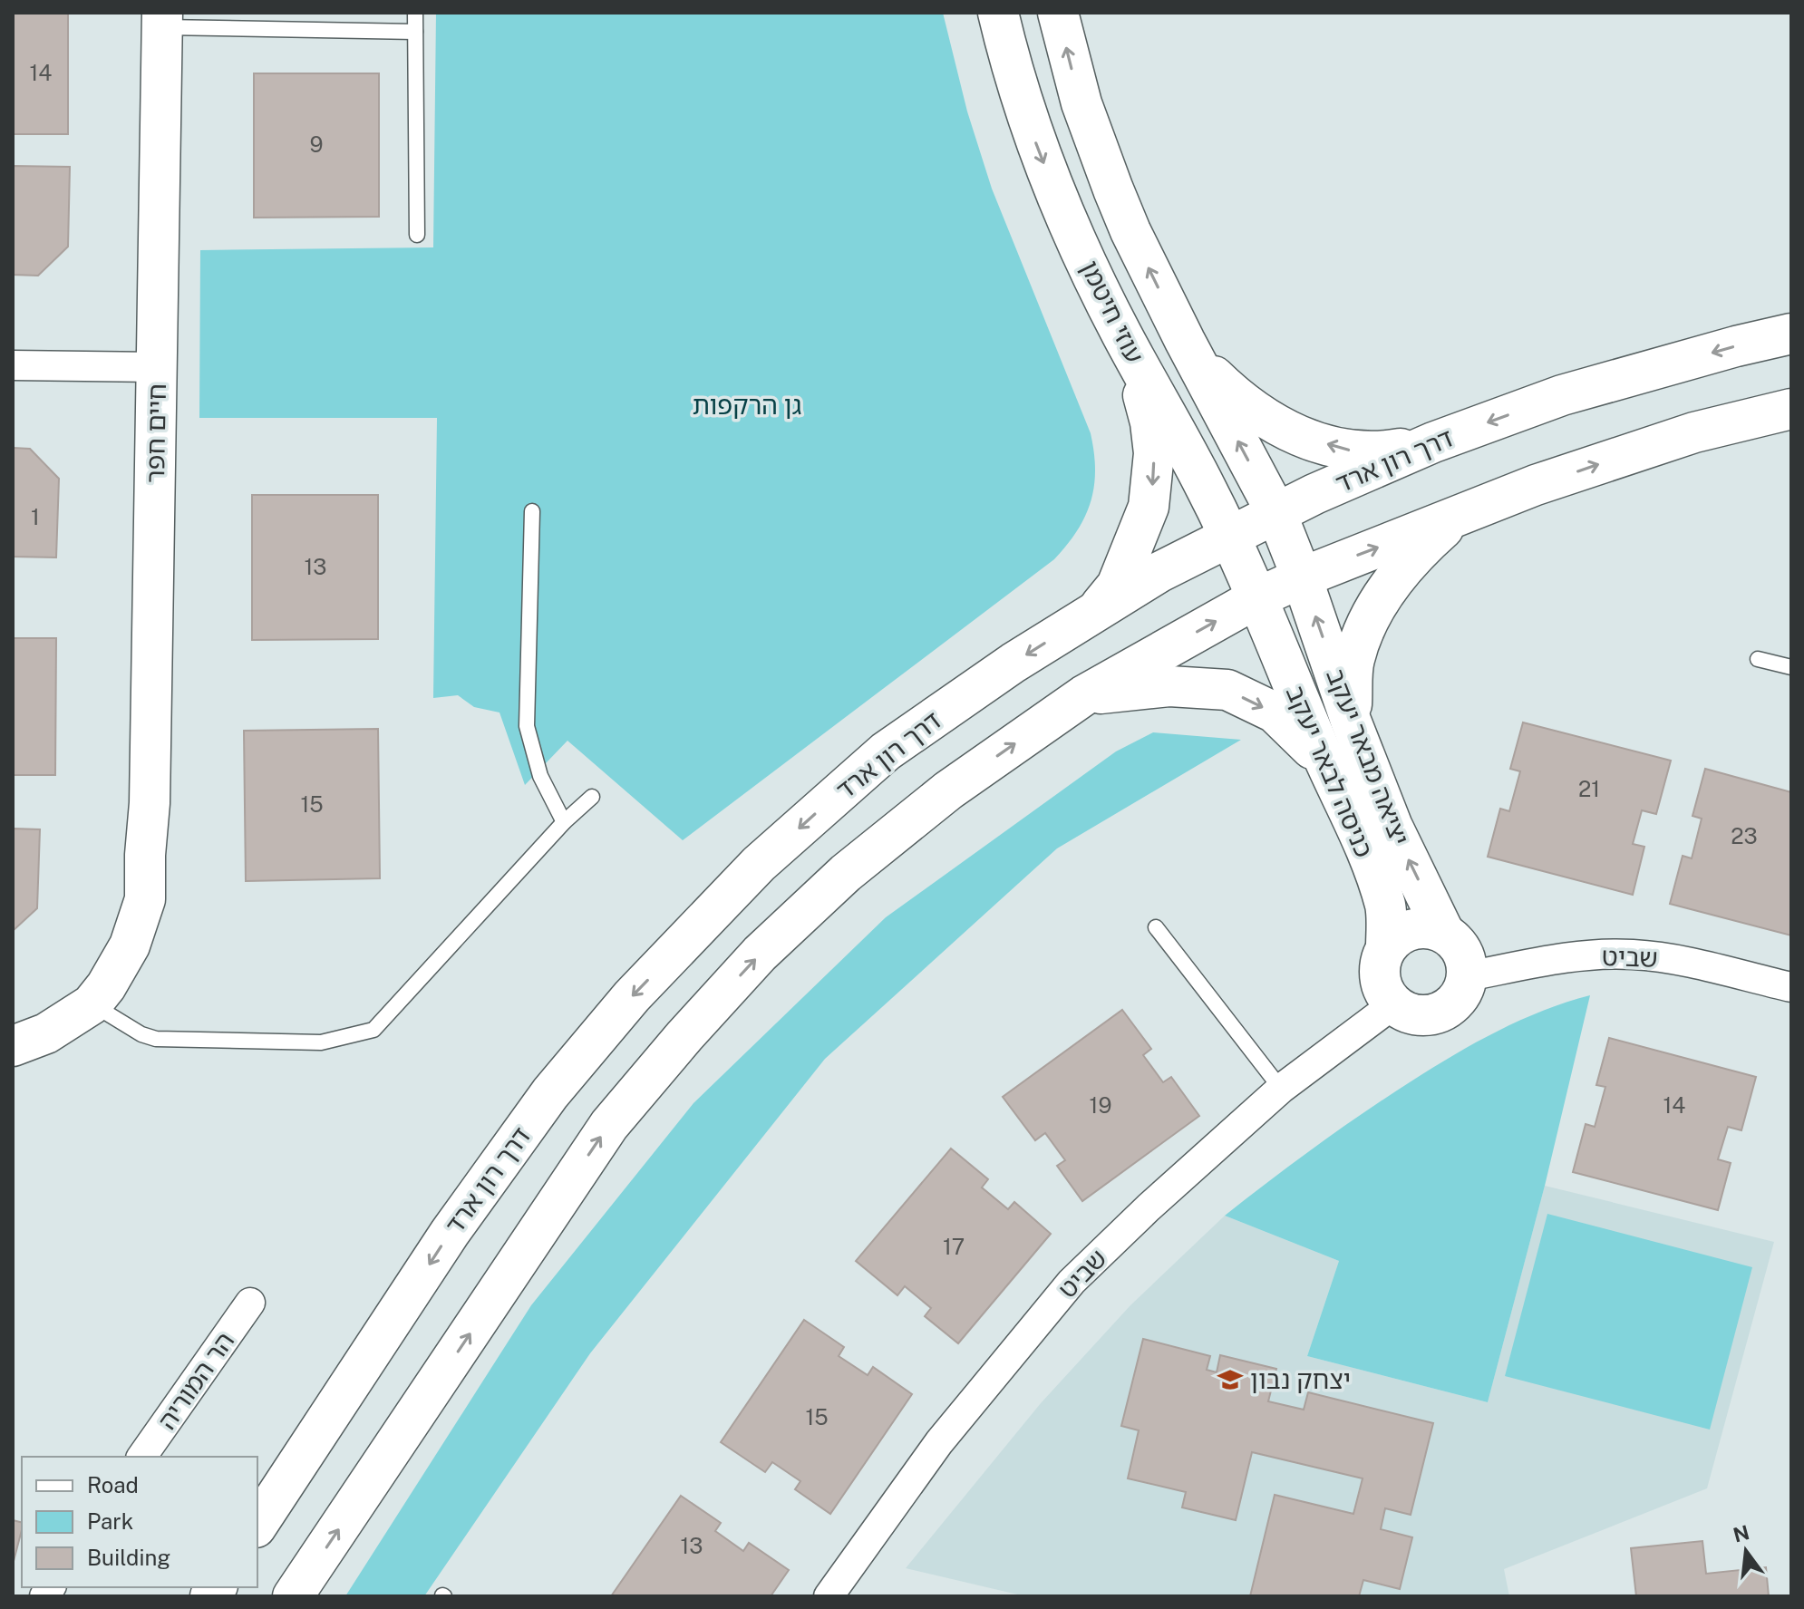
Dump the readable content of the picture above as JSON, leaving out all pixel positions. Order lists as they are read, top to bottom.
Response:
{
  "streets": {
    "street": [
      "עוזי חיטמן",
      "חיים חפר",
      "דרך רון ארד",
      "יציאה מבאר יעקב",
      "כניסה לבאר יעקב",
      "שביט",
      "הר המוריה"
    ]
  },
  "crossings": [
    ["עוזי חיטמן", "דרך רון ארד"],
    ["עוזי חיטמן", "יציאה מבאר יעקב"],
    ["עוזי חיטמן", "כניסה לבאר יעקב"],
    ["יציאה מבאר יעקב", "כניסה לבאר יעקב"],
    ["יציאה מבאר יעקב", "שביט"],
    ["כניסה לבאר יעקב", "שביט"]
  ],
  "one_way": ["יציאה מבאר יעקב"],
  "parks": ["גן הרקפות"],
  "places": {
    "school or university": ["יצחק נבון"]
  },
  "house_numbers": [
    "14",
    "9",
    "1",
    "13",
    "21",
    "15",
    "23",
    "19",
    "14",
    "17",
    "15",
    "13"
  ],
  "legend": ["Road", "Park", "Building"],
  "north": "top"
}
